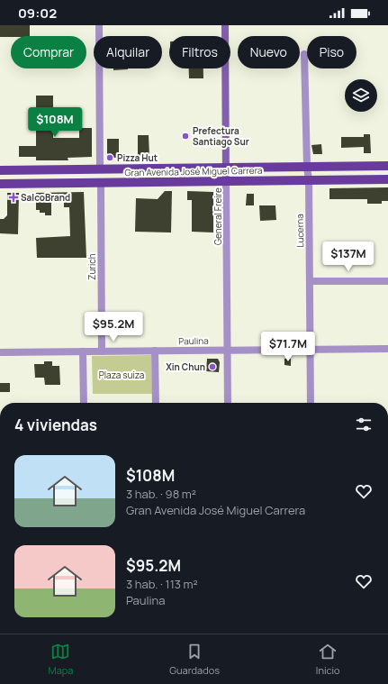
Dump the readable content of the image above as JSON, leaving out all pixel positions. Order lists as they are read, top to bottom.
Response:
{
  "streets": {
    "main road": ["Gran Avenida José Miguel Carrera"],
    "street": [
      "General Freire",
      "Lucerna",
      "Zurich",
      "Paulina"
    ]
  },
  "crossings": [
    ["Gran Avenida José Miguel Carrera", "General Freire"],
    ["Gran Avenida José Miguel Carrera", "Lucerna"],
    ["Gran Avenida José Miguel Carrera", "Zurich"],
    ["General Freire", "Paulina"],
    ["Lucerna", "Paulina"],
    ["Zurich", "Paulina"]
  ],
  "parks": ["Plaza suiza"],
  "places": {
    "other": ["Prefectura Santiago Sur", "Pizza Hut", "Xin Chun"],
    "health": ["SalcoBrand"]
  },
  "page": {
    "status": "09:02",
    "chip": [
      "Comprar",
      "Alquilar",
      "Filtros",
      "Nuevo",
      "Piso"
    ],
    "price": [
      "$108M",
      "$137M",
      "$95.2M",
      "$71.7M"
    ],
    "heading": "4 viviendas",
    "list": [
      {
        "name": "$108M",
        "note": "3 hab. · 98 m² · Gran Avenida José Miguel Carrera"
      },
      {
        "name": "$95.2M",
        "note": "3 hab. · 113 m² · Paulina"
      }
    ],
    "tabs": ["Mapa", "Guardados", "Inicio"]
  }
}
